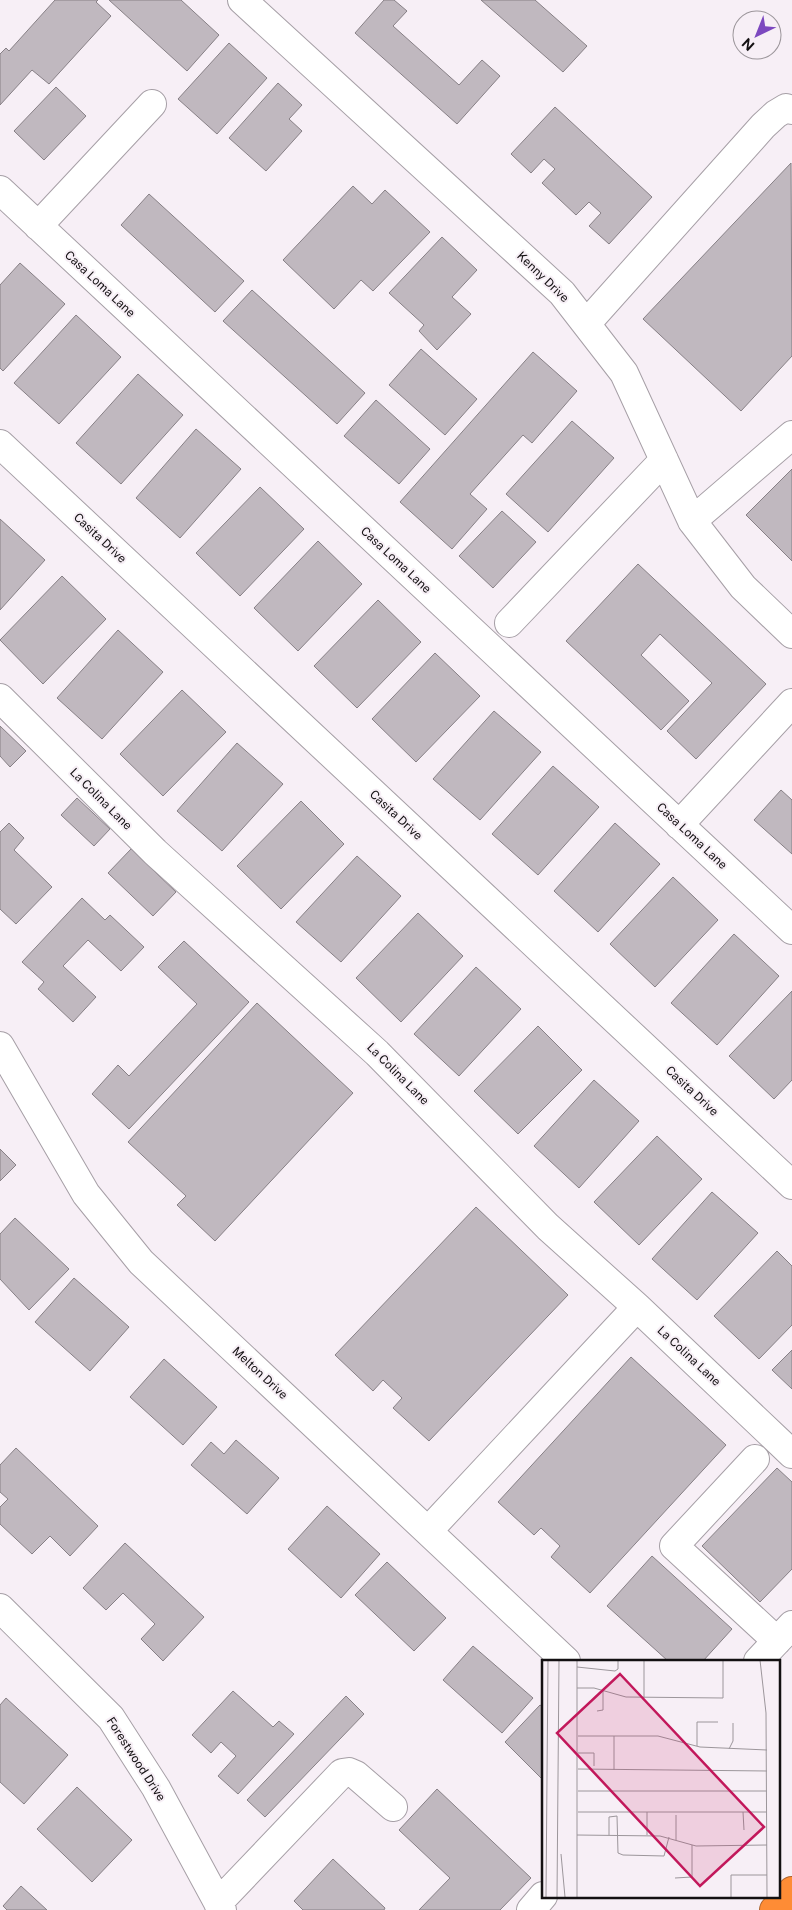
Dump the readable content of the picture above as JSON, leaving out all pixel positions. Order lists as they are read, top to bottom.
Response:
{
  "streets": {
    "street": [
      "Kenny Drive",
      "Casa Loma Lane",
      "Casita Drive",
      "La Colina Lane",
      "Melton Drive",
      "Forestwood Drive"
    ]
  },
  "north": "bottom left"
}
